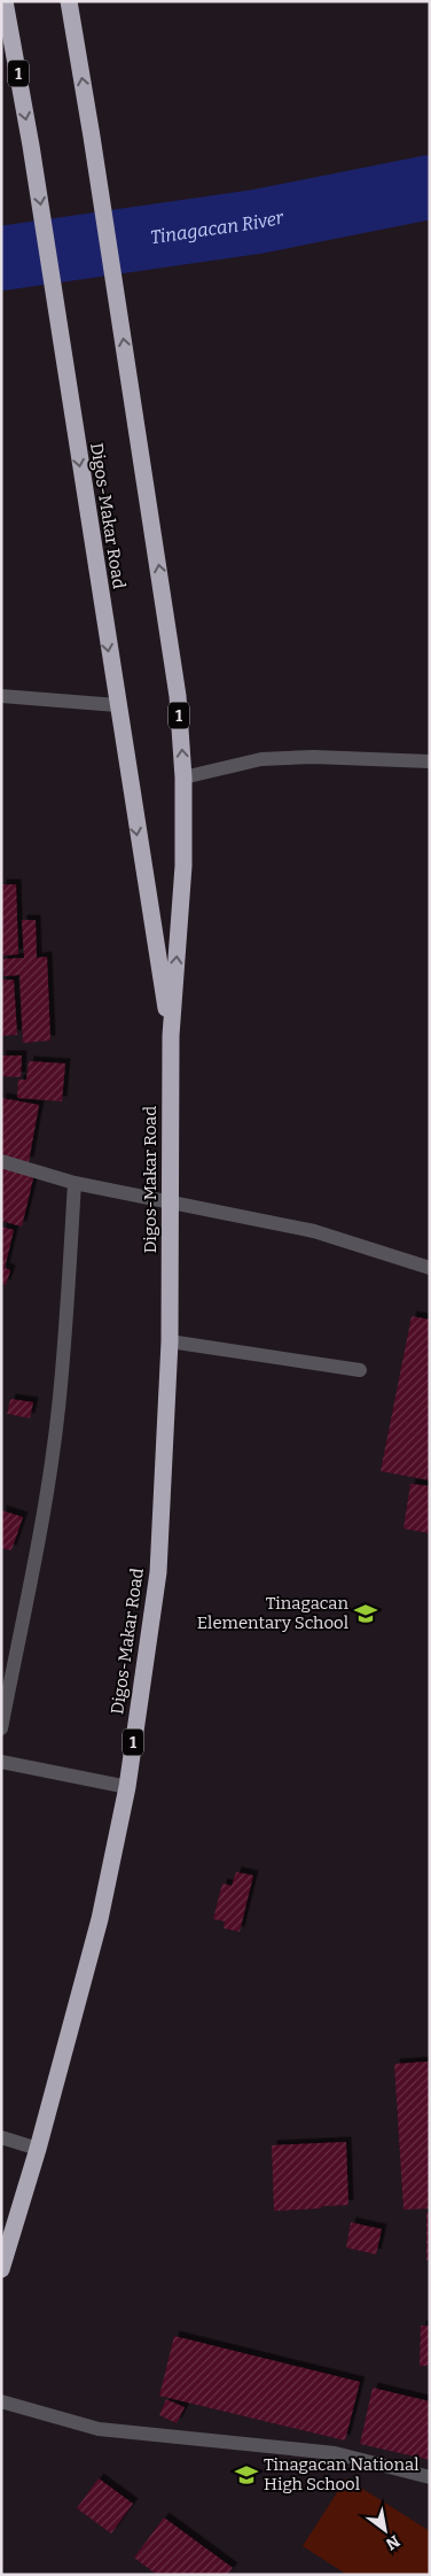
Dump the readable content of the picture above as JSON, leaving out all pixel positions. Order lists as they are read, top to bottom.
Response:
{
  "streets": {
    "highway": ["1", "Digos-Makar Road"]
  },
  "water": ["Tinagacan River"],
  "places": {
    "school or university": ["Tinagacan Elementary School", "Tinagacan National High School"]
  },
  "north": "bottom right"
}
